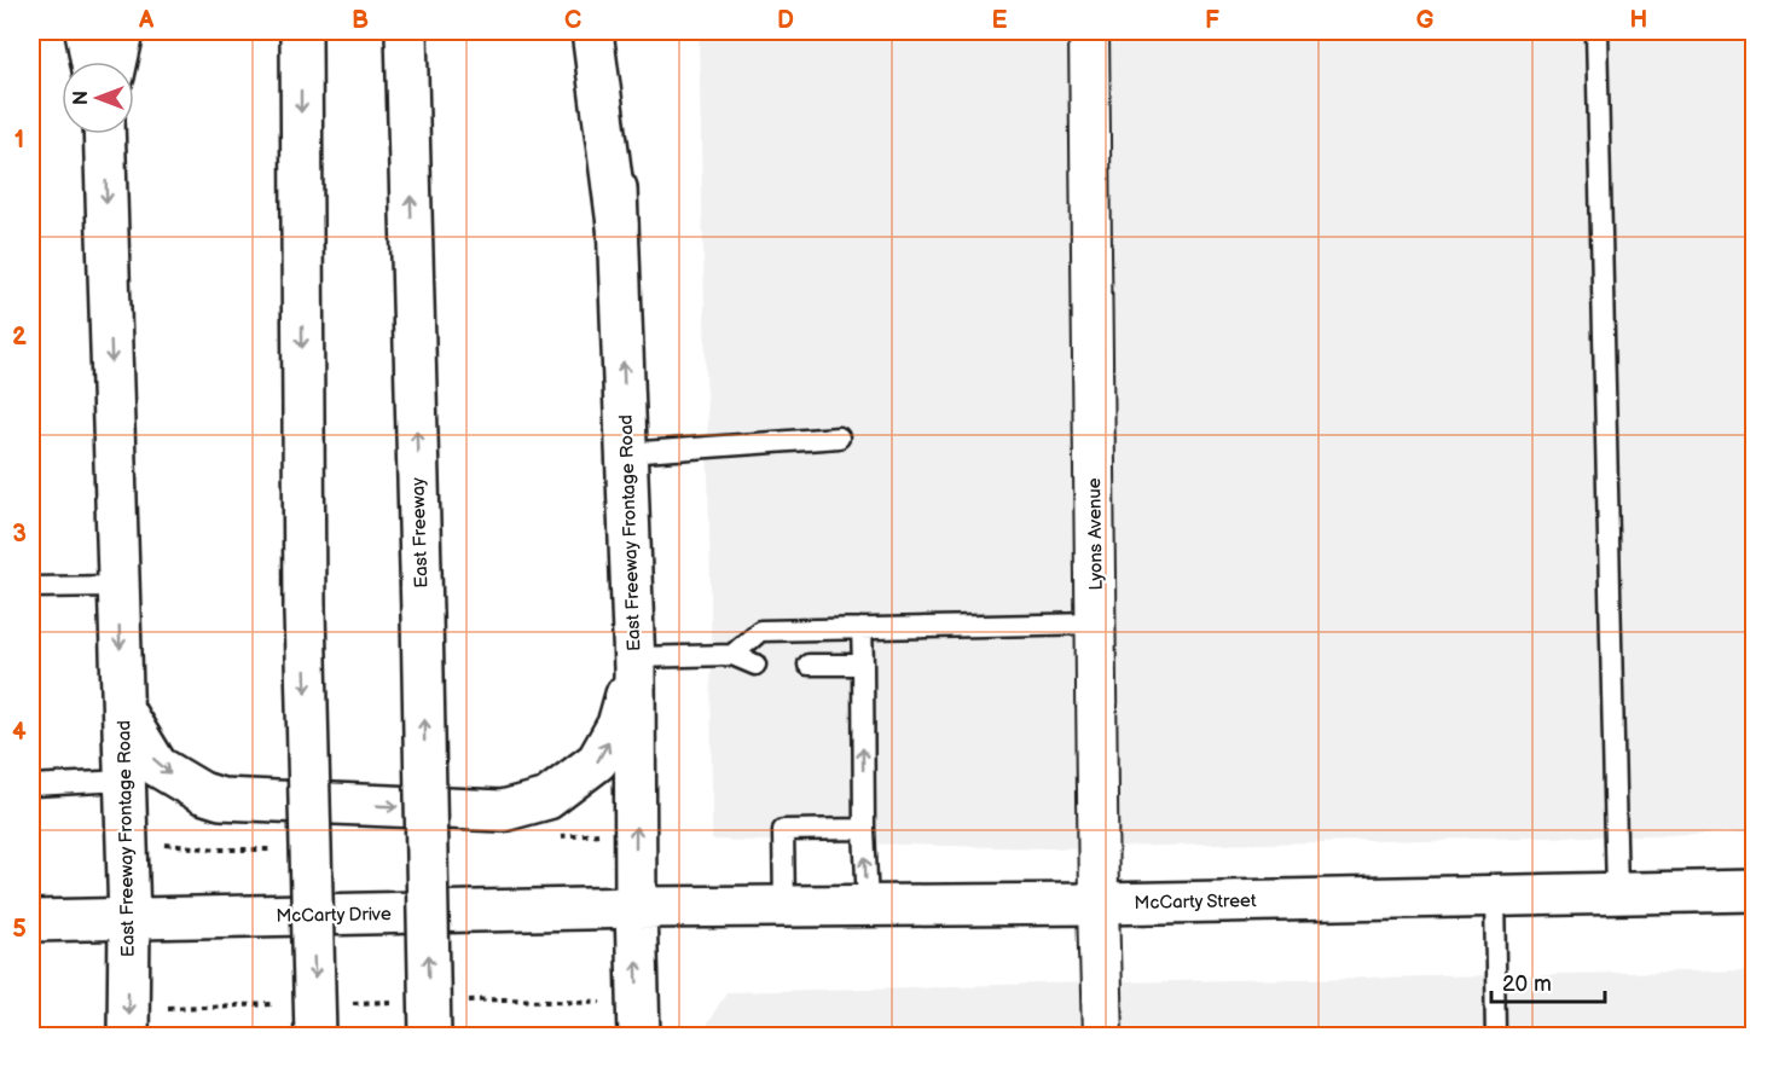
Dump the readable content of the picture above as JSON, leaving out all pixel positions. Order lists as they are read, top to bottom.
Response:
{
  "streets": {
    "main road": [
      "East Freeway",
      "East Freeway Frontage Road",
      "McCarty Street",
      "McCarty Drive"
    ],
    "street": ["Lyons Avenue"]
  },
  "crossings": [
    ["East Freeway Frontage Road", "McCarty Street"],
    ["East Freeway Frontage Road", "McCarty Drive"],
    ["Lyons Avenue", "McCarty Street"],
    ["McCarty Street", "McCarty Drive"]
  ],
  "scale_bar": "20 m",
  "north": "left",
  "grid": {
    "columns": [
      "A",
      "B",
      "C",
      "D",
      "E",
      "F",
      "G",
      "H"
    ],
    "rows": [
      "1",
      "2",
      "3",
      "4",
      "5"
    ]
  }
}
